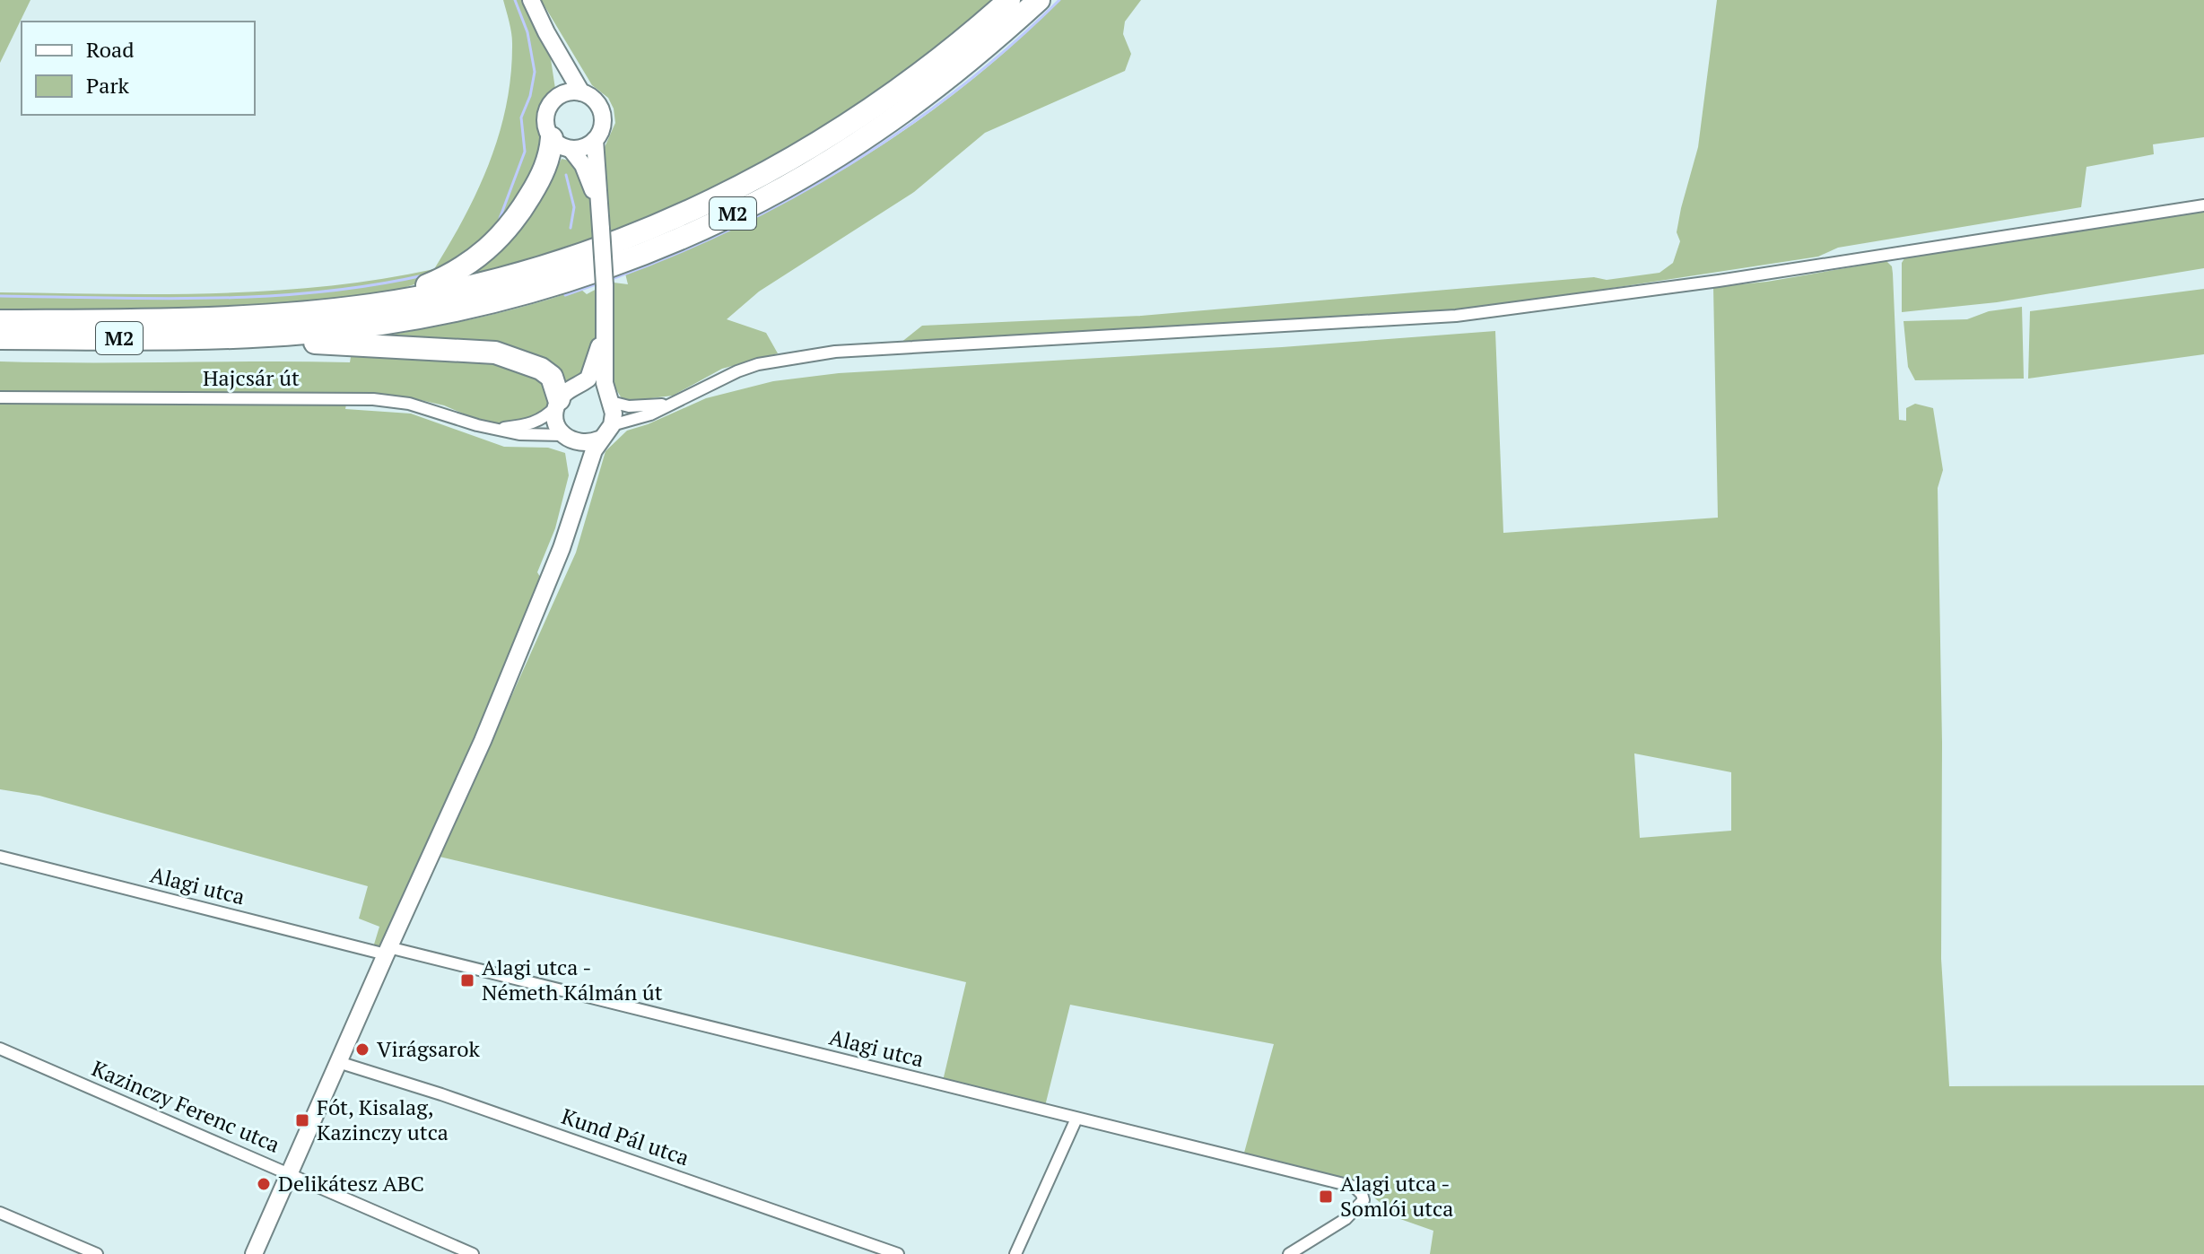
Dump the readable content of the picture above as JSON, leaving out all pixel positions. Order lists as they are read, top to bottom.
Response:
{
  "streets": {
    "highway": ["M2"],
    "street": [
      "Hajcsár út",
      "Alagi utca",
      "Kazinczy Ferenc utca",
      "Kund Pál utca"
    ]
  },
  "places": {
    "transit": ["Alagi utca - Németh Kálmán út", "Fót, Kisalag, Kazinczy utca", "Alagi utca - Somlói utca"],
    "other": ["Virágsarok", "Delikátesz ABC"]
  },
  "legend": ["Road", "Park"]
}
